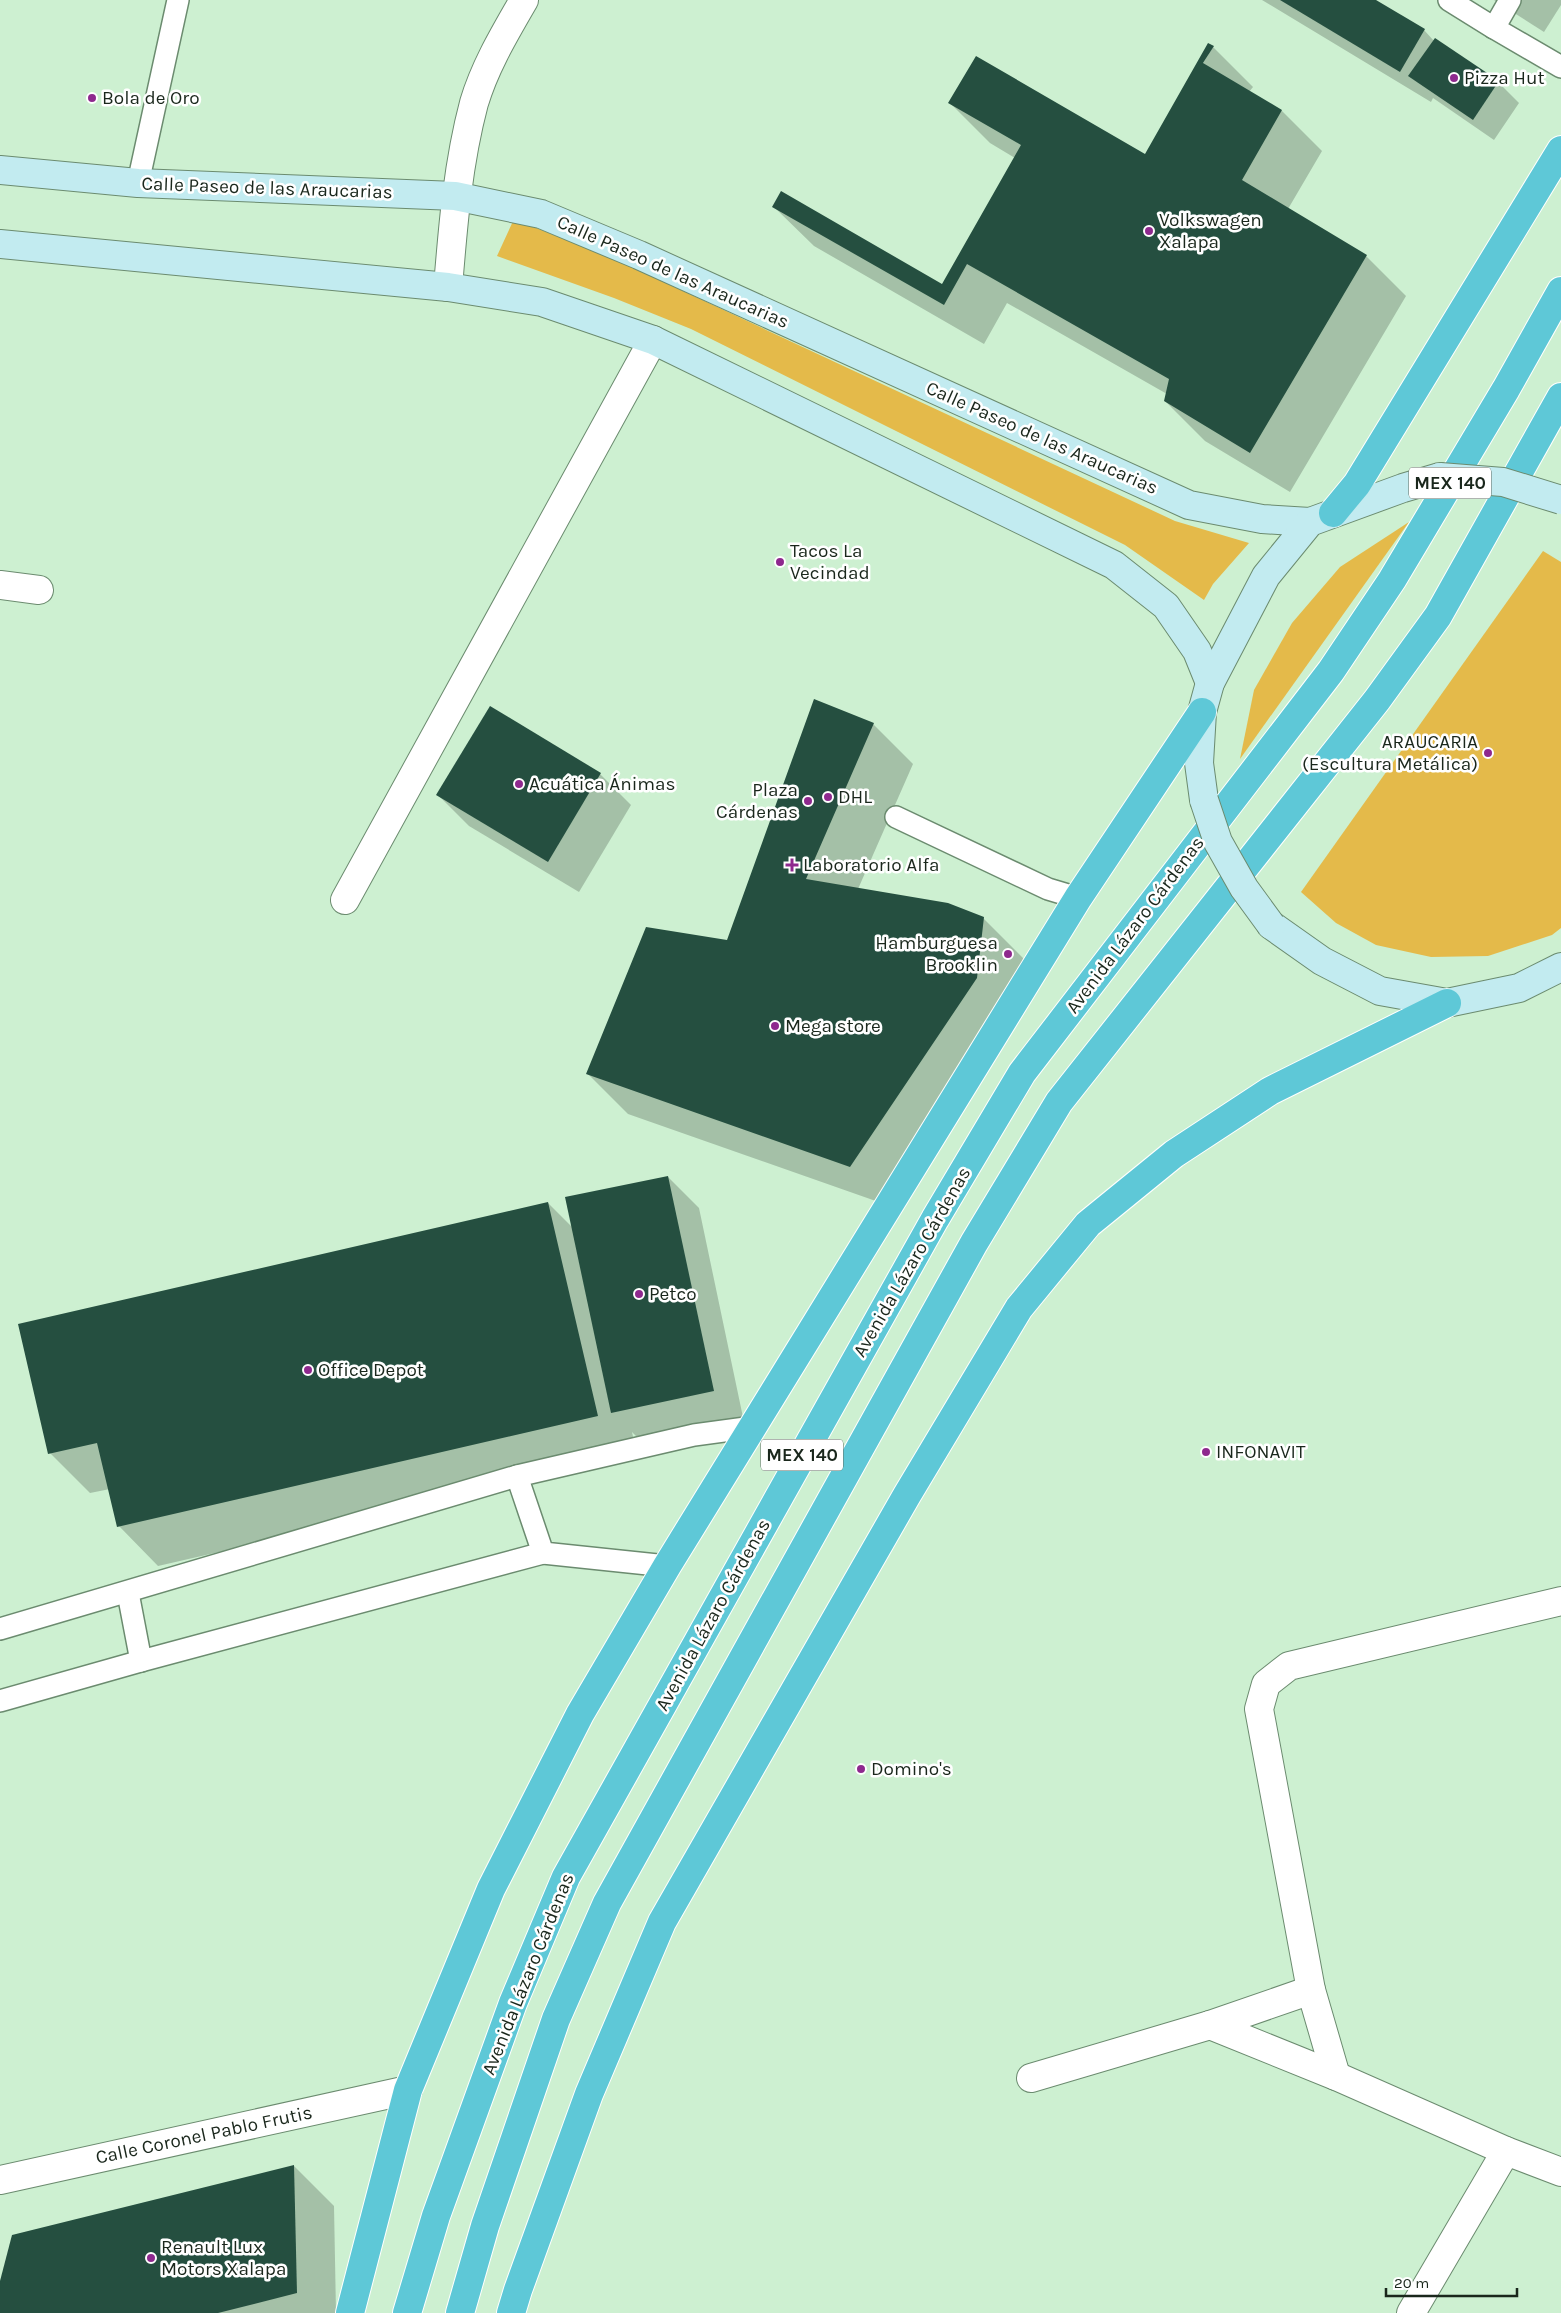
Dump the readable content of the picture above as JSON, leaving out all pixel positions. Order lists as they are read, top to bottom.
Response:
{
  "streets": {
    "highway": ["MEX 140", "Avenida Lázaro Cárdenas"],
    "main road": ["Calle Paseo de las Araucarias"],
    "street": ["Calle Coronel Pablo Frutis"]
  },
  "places": {
    "other": [
      "Pizza Hut",
      "Bola de Oro",
      "Volkswagen Xalapa",
      "Tacos La Vecindad",
      "ARAUCARIA (Escultura Metálica)",
      "Acuática Ánimas",
      "DHL",
      "Plaza Cárdenas",
      "Hamburguesa Brooklin",
      "Mega store",
      "Petco",
      "Office Depot",
      "INFONAVIT",
      "Domino's",
      "Renault Lux Motors Xalapa"
    ],
    "health": ["Laboratorio Alfa"]
  },
  "scale_bar": "20 m"
}
